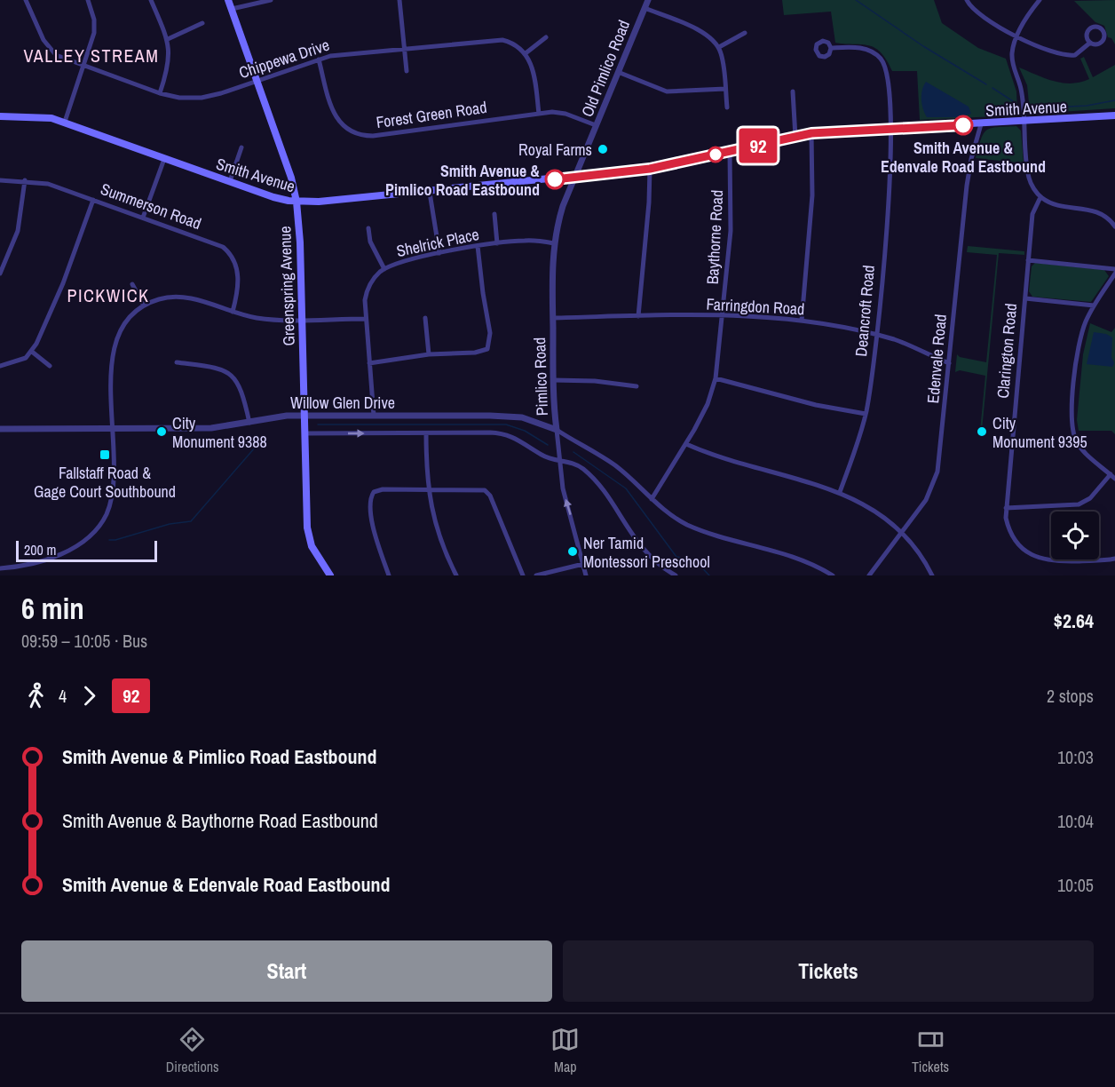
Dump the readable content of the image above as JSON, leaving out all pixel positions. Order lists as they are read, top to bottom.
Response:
{
  "streets": {
    "main road": ["Smith Avenue", "Greenspring Avenue"],
    "street": [
      "Chippewa Drive",
      "Old Pimlico Road",
      "Forest Green Road",
      "Summerson Road",
      "Baythorne Road",
      "Shelrick Place",
      "Farringdon Road",
      "Deancroft Road",
      "Clarington Road",
      "Edenvale Road",
      "Pimlico Road",
      "Willow Glen Drive"
    ]
  },
  "crossings": [
    ["Chippewa Drive", "Forest Green Road"],
    ["Chippewa Drive", "Greenspring Avenue"],
    ["Old Pimlico Road", "Smith Avenue"],
    ["Old Pimlico Road", "Forest Green Road"],
    ["Old Pimlico Road", "Pimlico Road"],
    ["Smith Avenue", "Baythorne Road"],
    ["Smith Avenue", "Greenspring Avenue"],
    ["Smith Avenue", "Deancroft Road"],
    ["Smith Avenue", "Edenvale Road"],
    ["Smith Avenue", "Pimlico Road"],
    ["Baythorne Road", "Farringdon Road"],
    ["Shelrick Place", "Pimlico Road"],
    ["Shelrick Place", "Willow Glen Drive"],
    ["Greenspring Avenue", "Willow Glen Drive"],
    ["Farringdon Road", "Deancroft Road"],
    ["Farringdon Road", "Edenvale Road"],
    ["Farringdon Road", "Pimlico Road"],
    ["Pimlico Road", "Willow Glen Drive"]
  ],
  "districts": ["VALLEY STREAM", "PICKWICK"],
  "places": {
    "other": [
      "Smith Avenue & Edenvale Road Eastbound",
      "Royal Farms",
      "Smith Avenue & Pimlico Road Eastbound",
      "City Monument 9388",
      "City Monument 9395",
      "Ner Tamid Montessori Preschool"
    ],
    "transit": ["Fallstaff Road & Gage Court Southbound"]
  },
  "lines": ["bus line 92"],
  "scale_bar": "200 m",
  "page": {
    "on_map": "92",
    "scale": "200 m",
    "heading": ["6 min", "09:59 – 10:05 · Bus", "$2.64"],
    "legs": ["4", "92", "2 stops"],
    "list": [
      {
        "name": "Smith Avenue & Pimlico Road Eastbound",
        "value": "10:03"
      },
      {
        "name": "Smith Avenue & Baythorne Road Eastbound",
        "value": "10:04"
      },
      {
        "name": "Smith Avenue & Edenvale Road Eastbound",
        "value": "10:05"
      }
    ],
    "buttons": ["Start", "Tickets"],
    "tabs": ["Directions", "Map", "Tickets"]
  }
}
